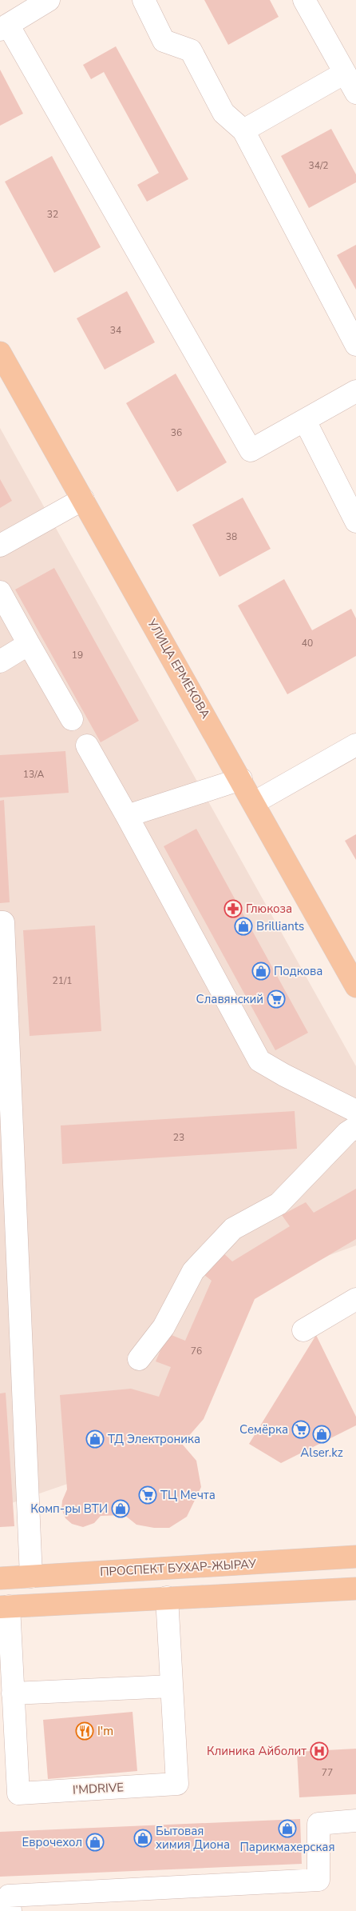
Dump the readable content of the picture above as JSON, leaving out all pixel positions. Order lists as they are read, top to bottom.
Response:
{
  "streets": {
    "main road": ["УЛИЦА ЕРМЕКОВА", "ПРОСПЕКТ БУХАР-ЖЫРАУ"],
    "street": ["I'MDRIVE"]
  },
  "places": {
    "pharmacy": ["Глюкоза"],
    "shop": [
      "Brilliants",
      "Подкова",
      "Alser.kz",
      "ТД Электроника",
      "Комп-ры ВТИ",
      "Парикмахерская",
      "Бытовая химия Диона",
      "Еврочехол"
    ],
    "supermarket": ["Славянский", "Семёрка", "ТЦ Мечта"],
    "restaurant": ["I'm"],
    "hospital": ["Клиника Айболит"]
  },
  "house_numbers": [
    "34/2",
    "32",
    "34",
    "36",
    "38",
    "40",
    "19",
    "13/А",
    "21/1",
    "23",
    "76",
    "77"
  ]
}
